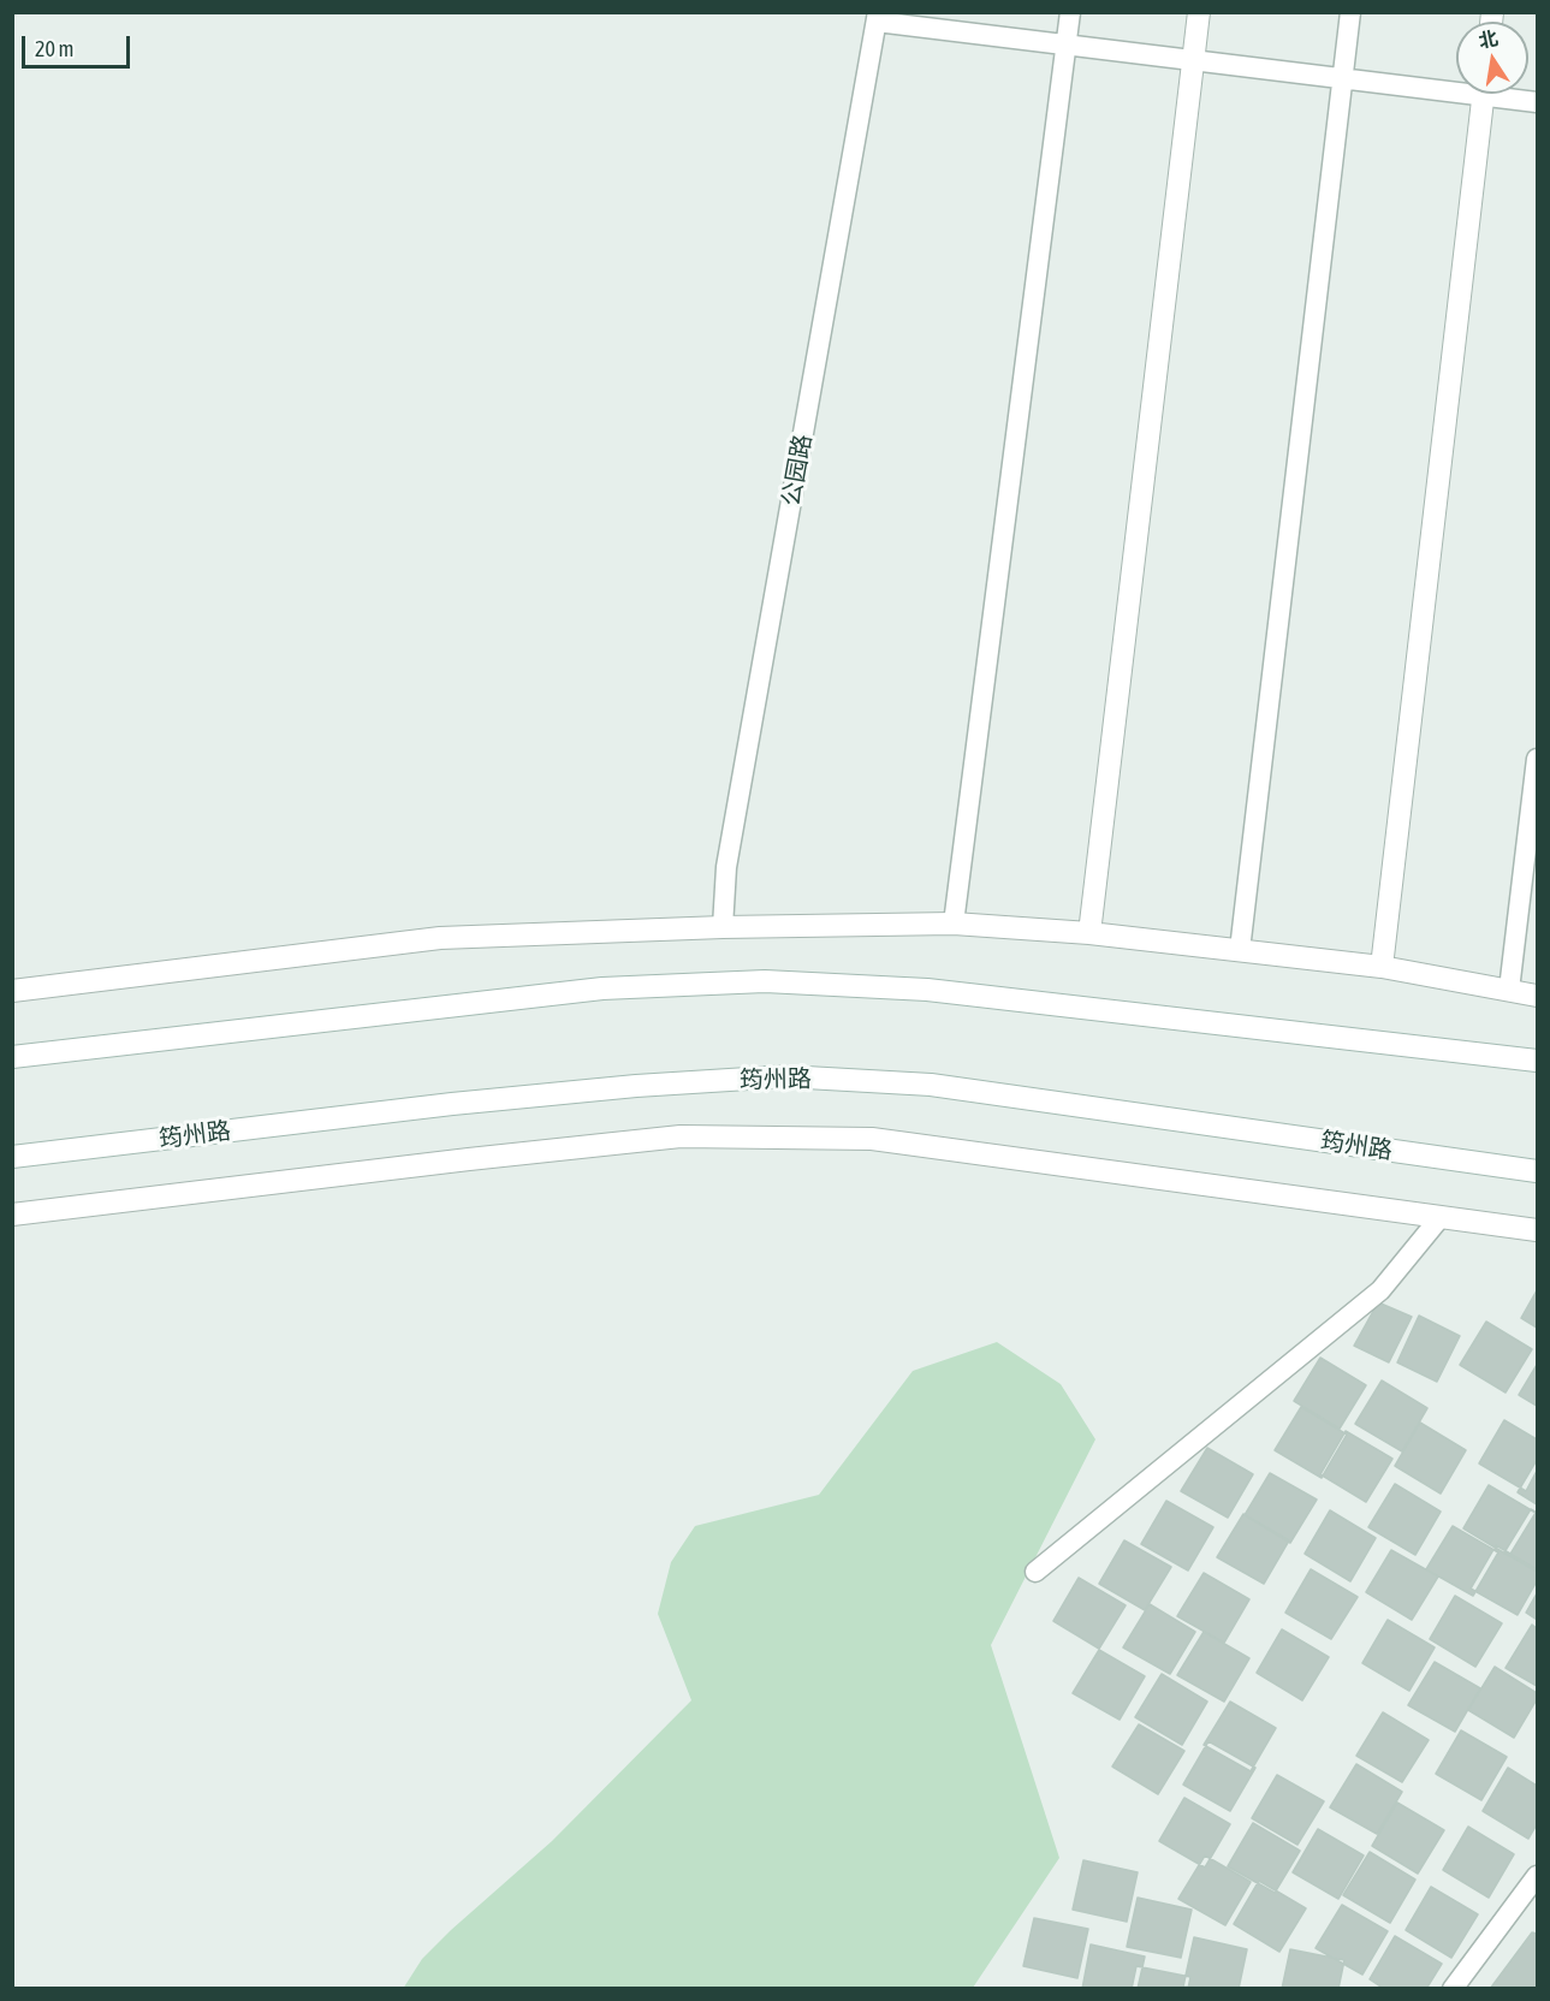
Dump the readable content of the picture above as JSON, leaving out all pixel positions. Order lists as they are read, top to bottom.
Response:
{
  "streets": {
    "street": ["筠州路"],
    "lane": ["公园路"]
  },
  "scale_bar": "20 m",
  "north": "top"
}
